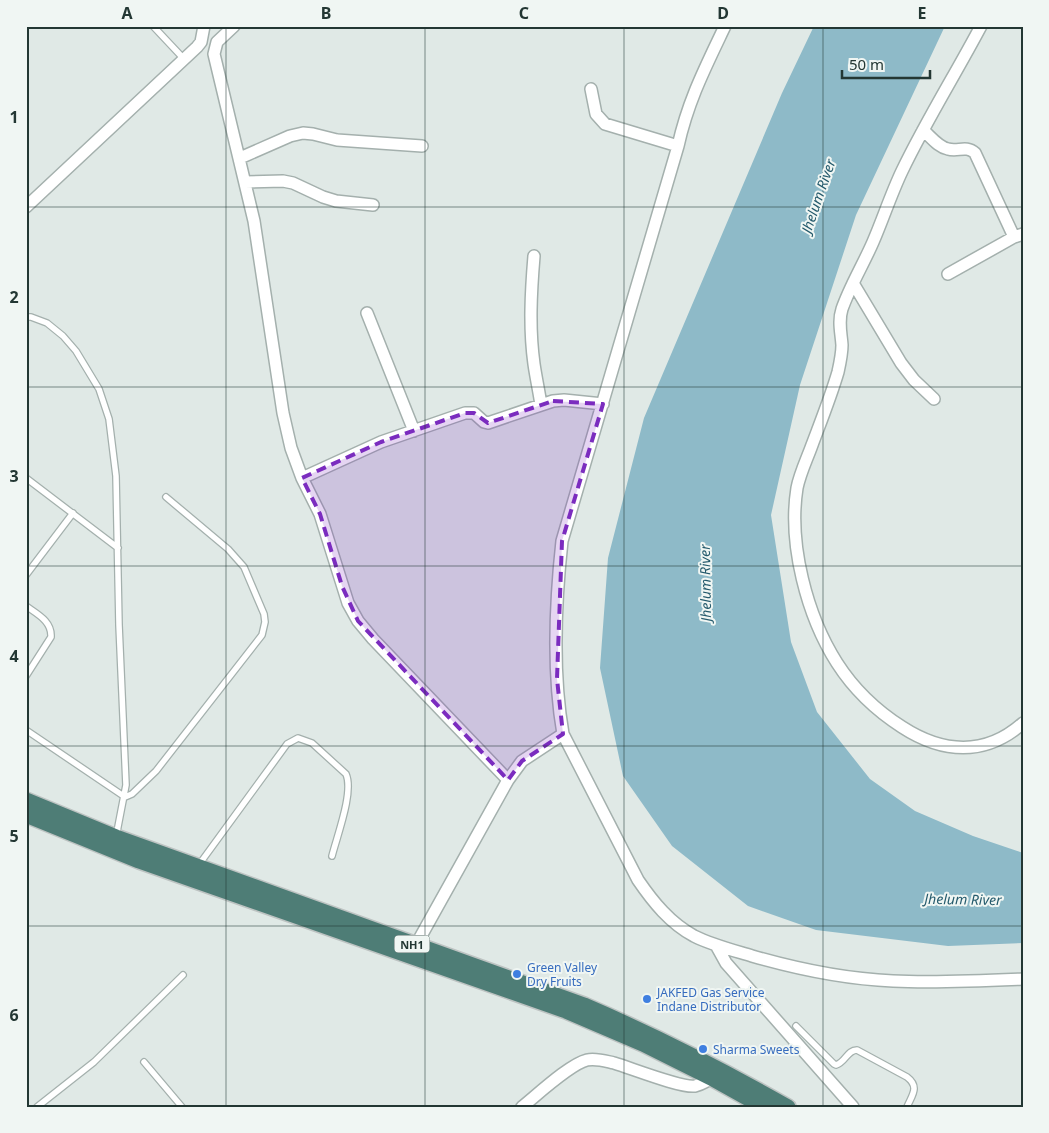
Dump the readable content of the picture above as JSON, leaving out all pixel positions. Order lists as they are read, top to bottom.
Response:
{
  "streets": {
    "highway": ["NH1"]
  },
  "water": ["Jhelum River"],
  "places": ["Green Valley Dry Fruits", "JAKFED Gas Service Indane Distributor", "Sharma Sweets"],
  "scale_bar": "50 m",
  "grid": {
    "columns": [
      "A",
      "B",
      "C",
      "D",
      "E"
    ],
    "rows": [
      "1",
      "2",
      "3",
      "4",
      "5",
      "6"
    ]
  }
}
